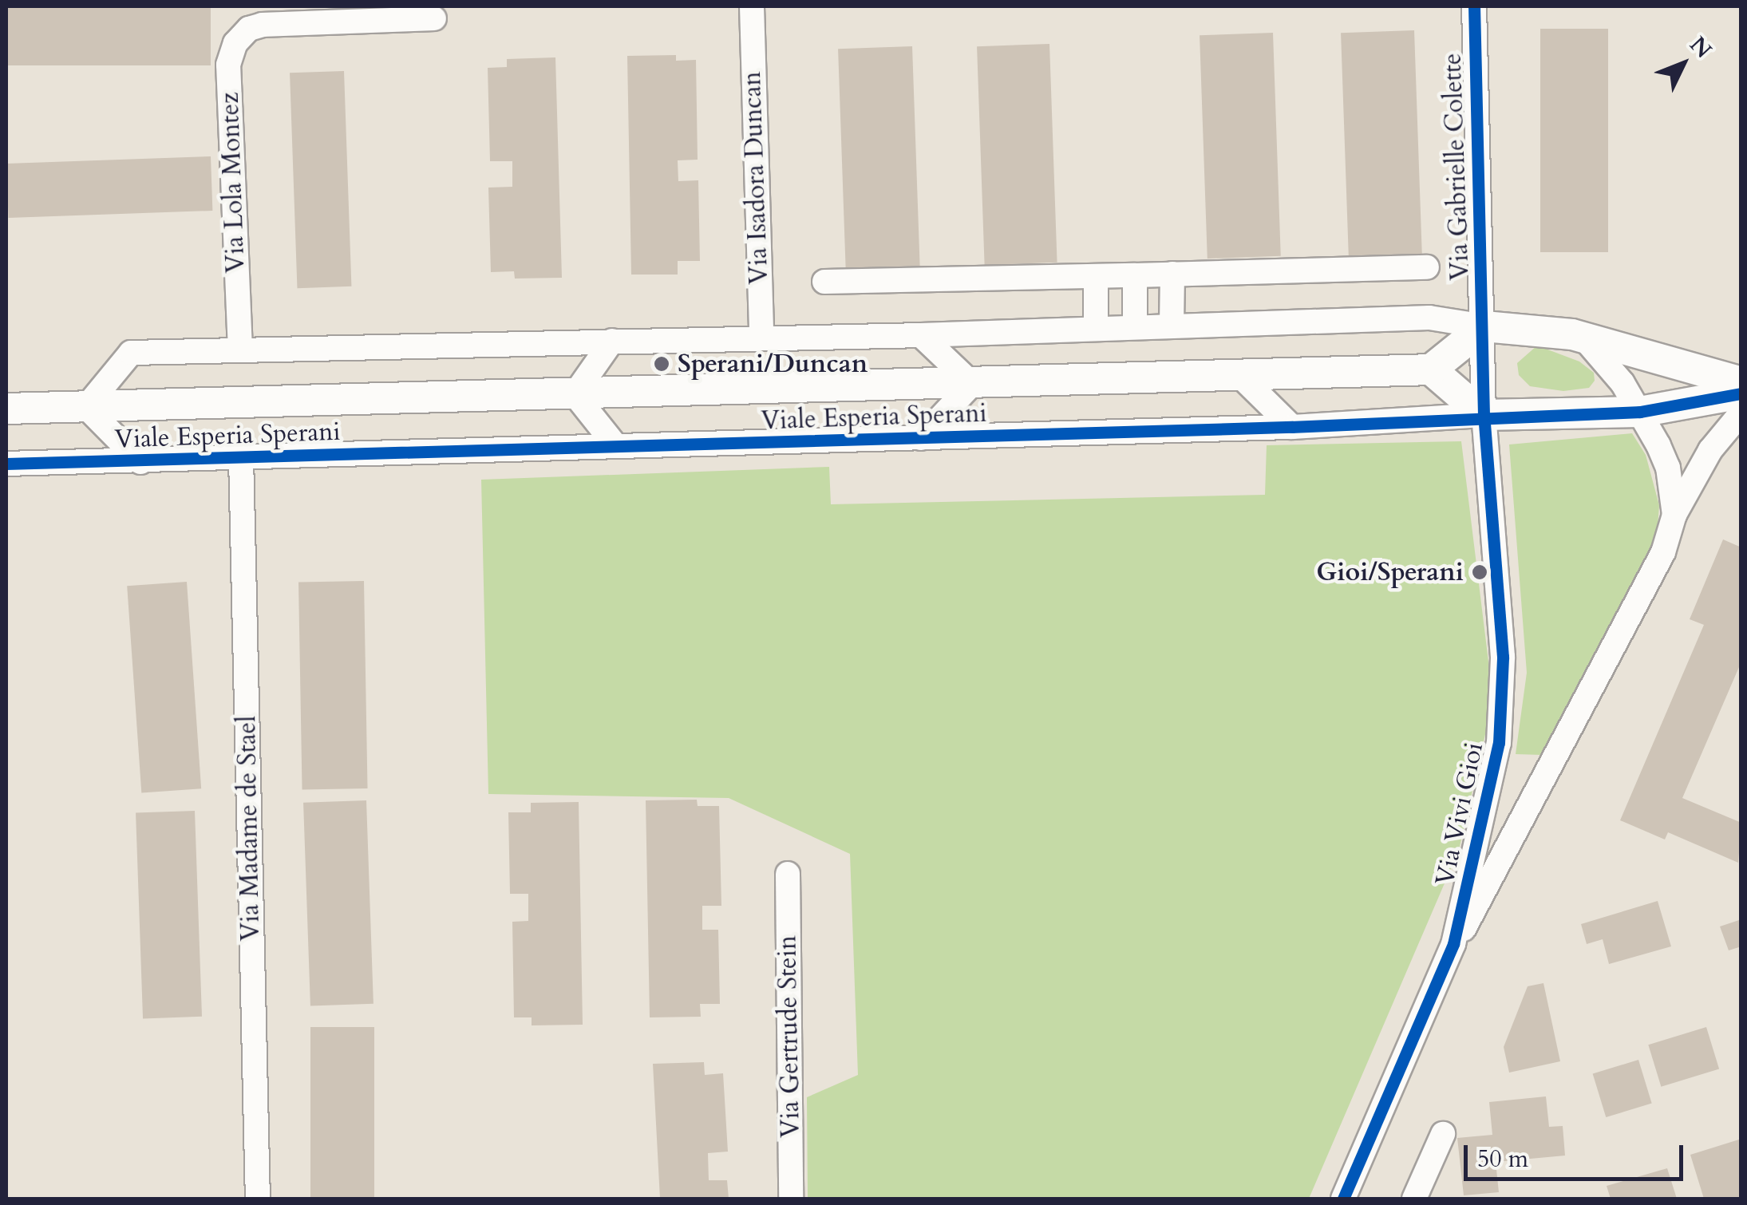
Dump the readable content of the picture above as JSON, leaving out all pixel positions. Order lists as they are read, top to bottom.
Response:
{
  "streets": {
    "street": [
      "Via Gabrielle Colette",
      "Via Isadora Duncan",
      "Via Lola Montez",
      "Viale Esperia Sperani",
      "Via Vivi Gioi",
      "Via Madame de Stael",
      "Via Gertrude Stein"
    ]
  },
  "crossings": [
    ["Via Gabrielle Colette", "Viale Esperia Sperani"],
    ["Via Gabrielle Colette", "Via Vivi Gioi"],
    ["Viale Esperia Sperani", "Via Vivi Gioi"],
    ["Viale Esperia Sperani", "Via Madame de Stael"]
  ],
  "places": ["Sperani/Duncan", "Gioi/Sperani"],
  "scale_bar": "50 m",
  "north": "top right"
}
